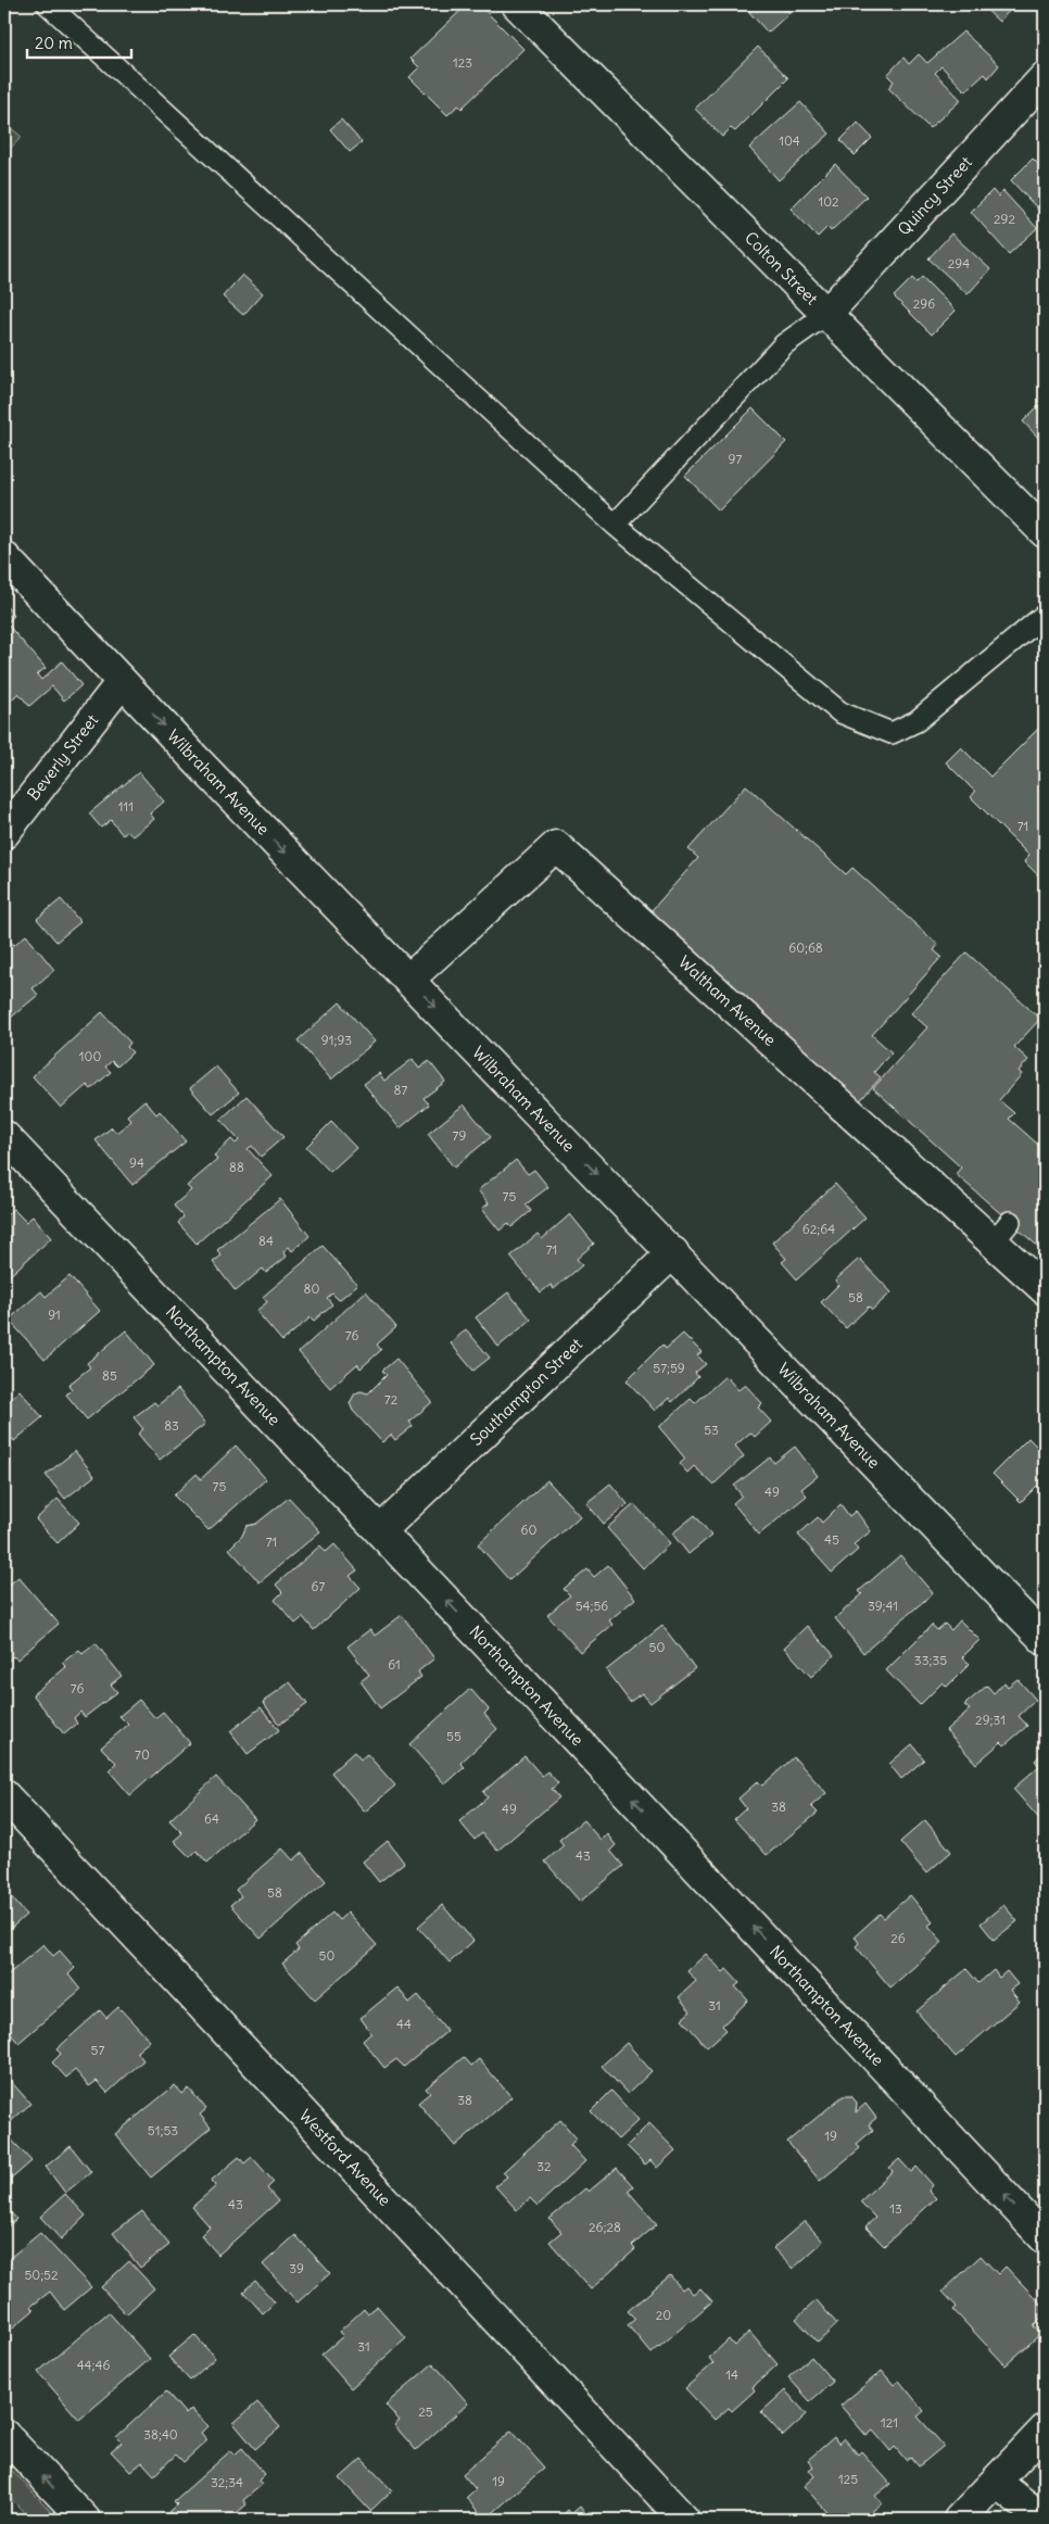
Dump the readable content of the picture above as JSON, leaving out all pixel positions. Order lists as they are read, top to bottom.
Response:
{
  "streets": {
    "street": [
      "Quincy Street",
      "Colton Street",
      "Beverly Street",
      "Wilbraham Avenue",
      "Waltham Avenue",
      "Northampton Avenue",
      "Southampton Street",
      "Westford Avenue"
    ]
  },
  "crossings": [
    ["Quincy Street", "Colton Street"],
    ["Beverly Street", "Wilbraham Avenue"],
    ["Wilbraham Avenue", "Waltham Avenue"],
    ["Wilbraham Avenue", "Southampton Street"],
    ["Northampton Avenue", "Southampton Street"]
  ],
  "one_way": ["Wilbraham Avenue", "Northampton Avenue"],
  "house_numbers": [
    "123",
    "104",
    "102",
    "292",
    "294",
    "296",
    "97",
    "111",
    "71",
    "60;68",
    "91;93",
    "100",
    "87",
    "79",
    "94",
    "88",
    "75",
    "62;64",
    "84",
    "71",
    "80",
    "58",
    "91",
    "76",
    "57;59",
    "85",
    "72",
    "83",
    "53",
    "75",
    "49",
    "60",
    "45",
    "71",
    "67",
    "54;56",
    "39;41",
    "50",
    "33;35",
    "61",
    "76",
    "29;31",
    "55",
    "70",
    "38",
    "49",
    "64",
    "43",
    "58",
    "26",
    "50",
    "31",
    "44",
    "57",
    "38",
    "51;53",
    "19",
    "32",
    "43",
    "13",
    "26;28",
    "39",
    "50;52",
    "20",
    "31",
    "44;46",
    "14",
    "25",
    "121",
    "38;40",
    "125",
    "19",
    "32;34"
  ],
  "scale_bar": "20 m"
}
